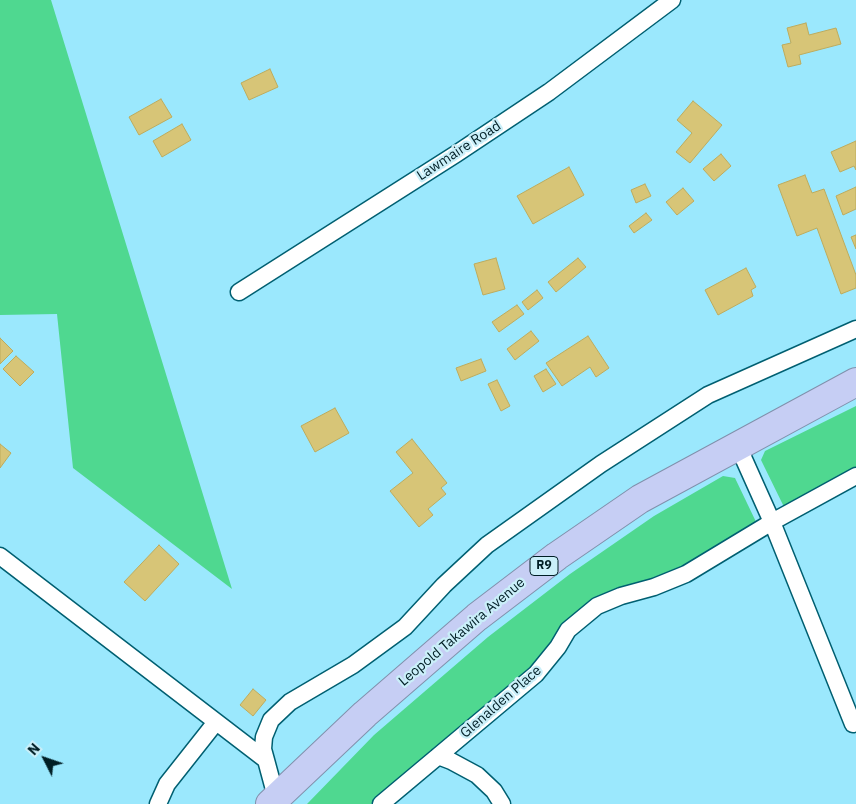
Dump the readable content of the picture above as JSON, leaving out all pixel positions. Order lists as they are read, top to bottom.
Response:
{
  "streets": {
    "highway": ["R9", "Leopold Takawira Avenue"],
    "street": ["Lawmaire Road", "Glenalden Place"]
  },
  "north": "top left"
}
